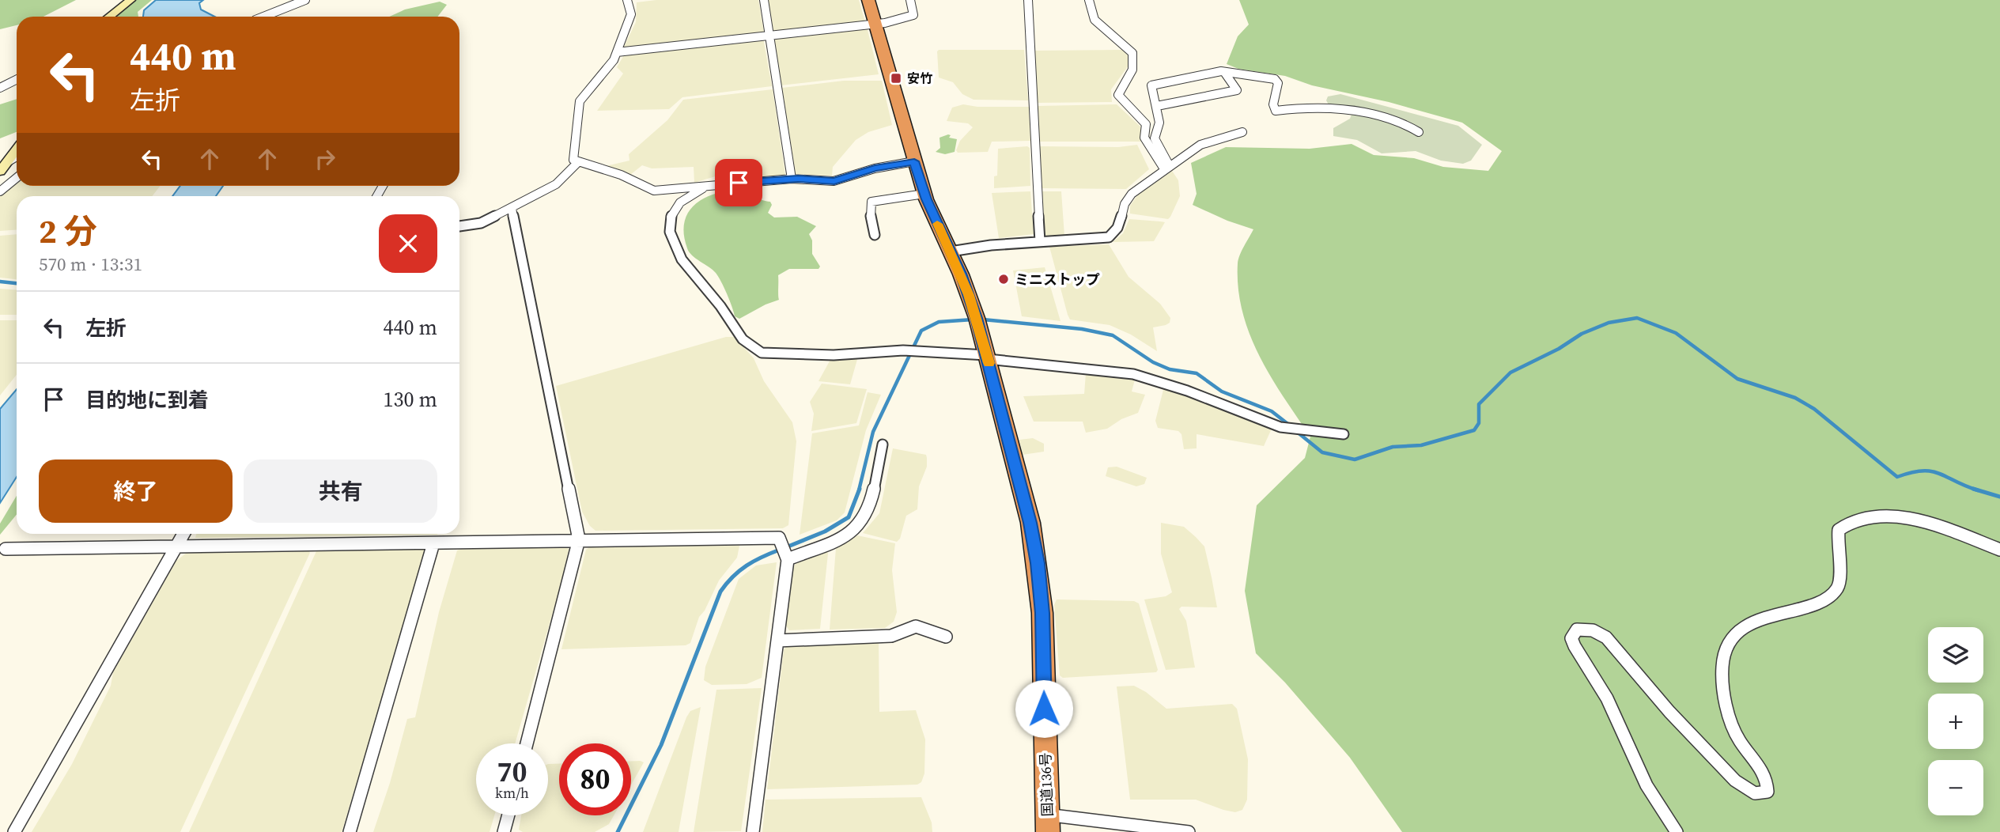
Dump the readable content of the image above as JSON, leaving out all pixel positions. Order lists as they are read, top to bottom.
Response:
{
  "streets": {
    "highway": ["国道136号"]
  },
  "places": {
    "transit": ["安竹"],
    "other": ["ミニストップ"]
  },
  "page": {
    "turn": ["440 m", "左折"],
    "heading": ["2 分", "570 m · 13:31"],
    "list": [
      {
        "name": "左折",
        "value": "440 m"
      },
      {
        "name": "目的地に到着",
        "value": "130 m"
      }
    ],
    "buttons": ["終了", "共有"],
    "map_buttons": ["+", "−"],
    "speed": "70 km/h",
    "limit": "80"
  }
}
